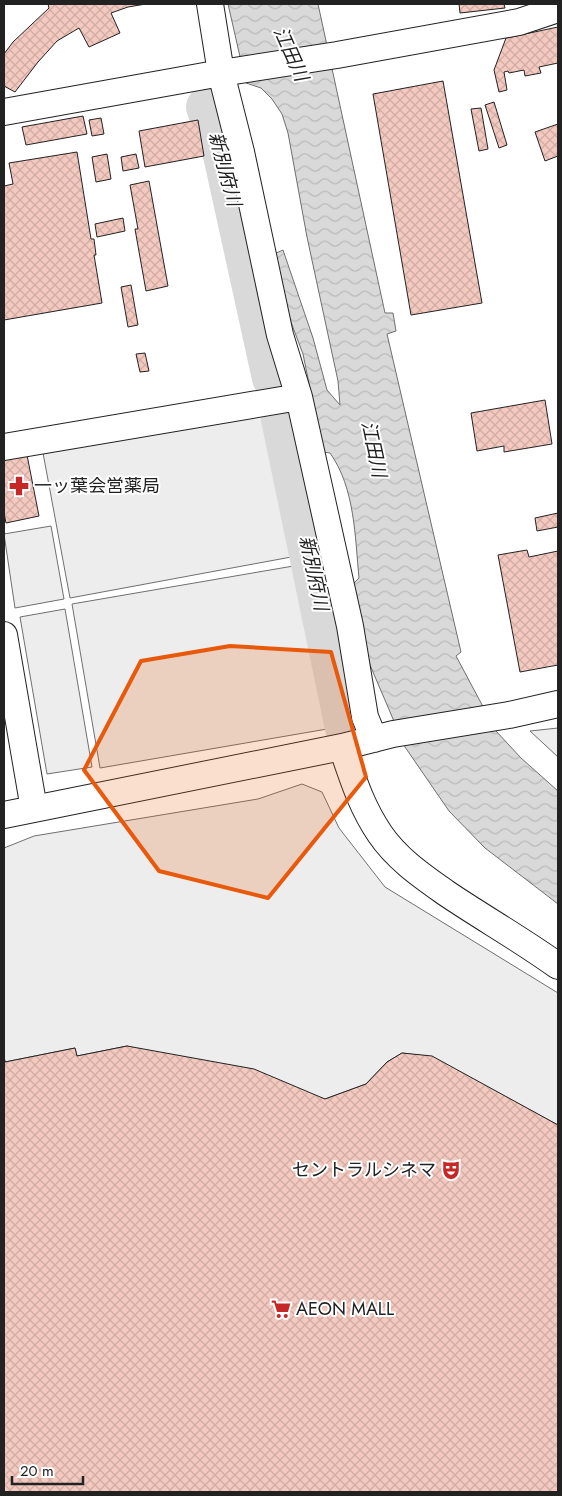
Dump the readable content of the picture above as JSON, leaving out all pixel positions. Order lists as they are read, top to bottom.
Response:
{
  "water": ["江田川", "新別府川"],
  "places": {
    "pharmacy": ["一ッ葉会営薬局"],
    "theatre": ["セントラルシネマ"],
    "supermarket": ["AEON MALL"]
  },
  "scale_bar": "20 m"
}
